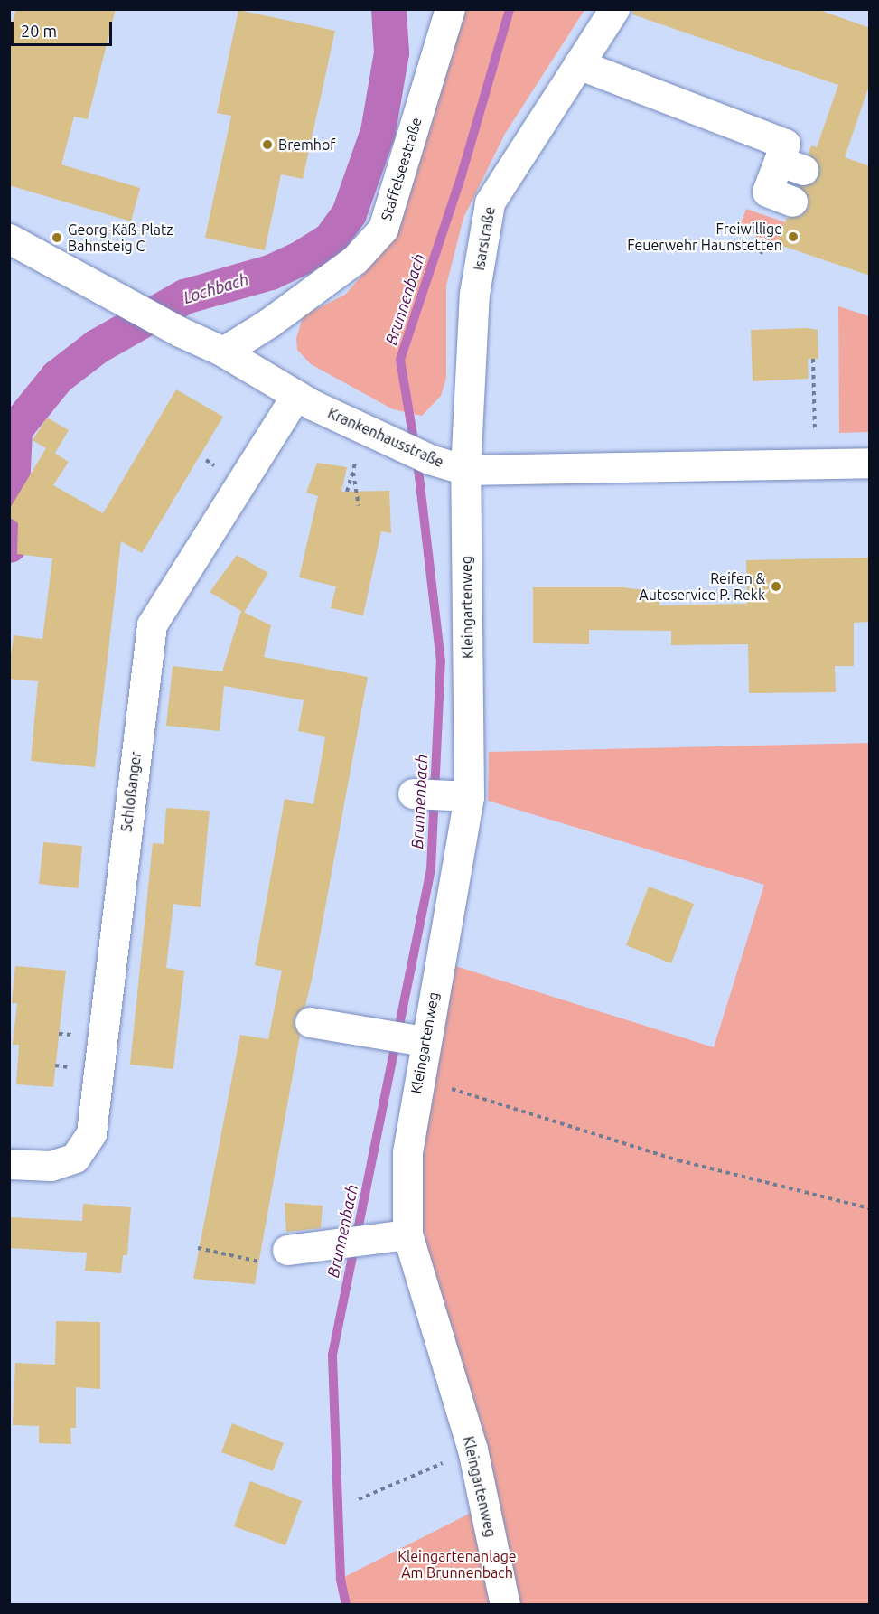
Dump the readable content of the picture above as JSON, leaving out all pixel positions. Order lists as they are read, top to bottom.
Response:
{
  "streets": {
    "street": [
      "Staffelseestraße",
      "Isarstraße",
      "Krankenhausstraße",
      "Kleingartenweg",
      "Schloßanger"
    ]
  },
  "crossings": [
    ["Staffelseestraße", "Krankenhausstraße"],
    ["Isarstraße", "Krankenhausstraße"],
    ["Isarstraße", "Kleingartenweg"],
    ["Krankenhausstraße", "Kleingartenweg"],
    ["Krankenhausstraße", "Schloßanger"]
  ],
  "water": ["Lochbach", "Brunnenbach"],
  "parks": ["Kleingartenanlage Am Brunnenbach"],
  "places": [
    "Bremhof",
    "Freiwillige Feuerwehr Haunstetten",
    "Georg-Käß-Platz Bahnsteig C",
    "Reifen & Autoservice P. Rekk"
  ],
  "scale_bar": "20 m"
}
